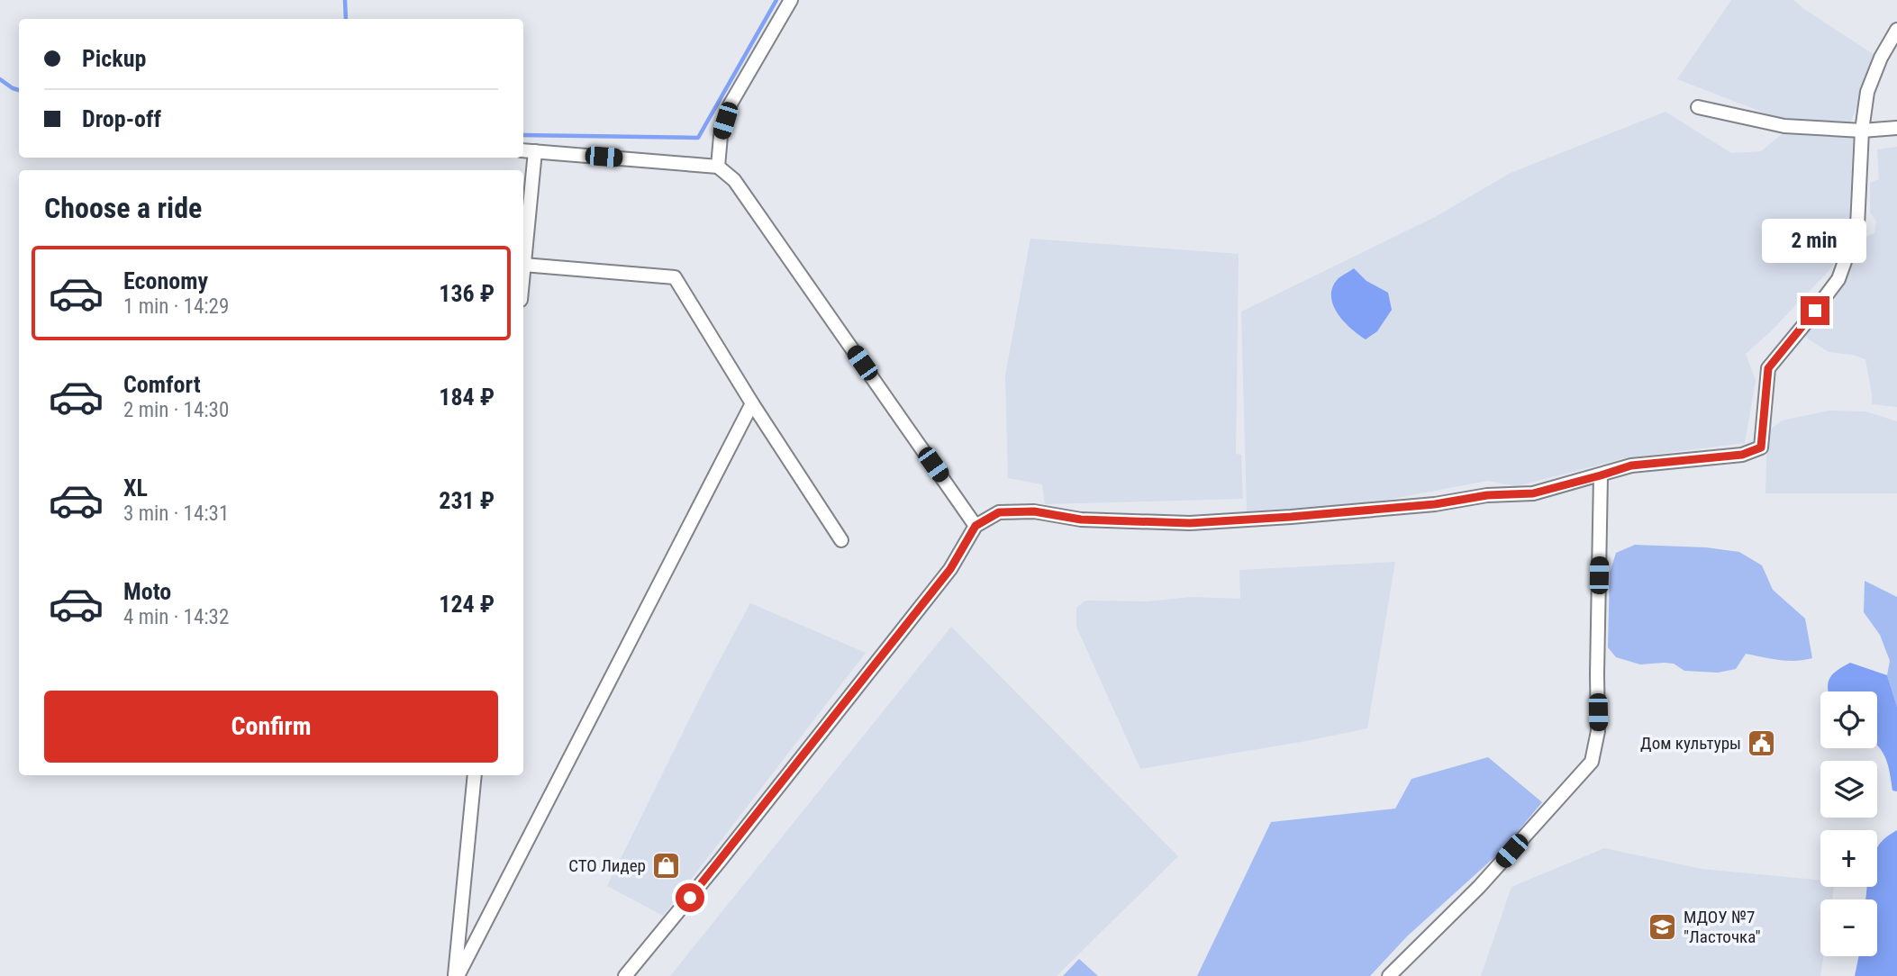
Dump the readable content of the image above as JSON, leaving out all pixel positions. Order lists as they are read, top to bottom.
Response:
{
  "places": {
    "public building": ["Дом культуры"],
    "shop": ["СТО Лидер"],
    "school or university": ["МДОУ №7 \"Ласточка\""]
  },
  "page": {
    "banner": ["Pickup", "Drop-off"],
    "heading": "Choose a ride",
    "bubble": "2 min",
    "list": [
      {
        "name": "Economy",
        "note": "1 min · 14:29",
        "value": "136 ₽"
      },
      {
        "name": "Comfort",
        "note": "2 min · 14:30",
        "value": "184 ₽"
      },
      {
        "name": "XL",
        "note": "3 min · 14:31",
        "value": "231 ₽"
      },
      {
        "name": "Moto",
        "note": "4 min · 14:32",
        "value": "124 ₽"
      }
    ],
    "buttons": "Confirm",
    "map_buttons": ["+", "−"]
  }
}
